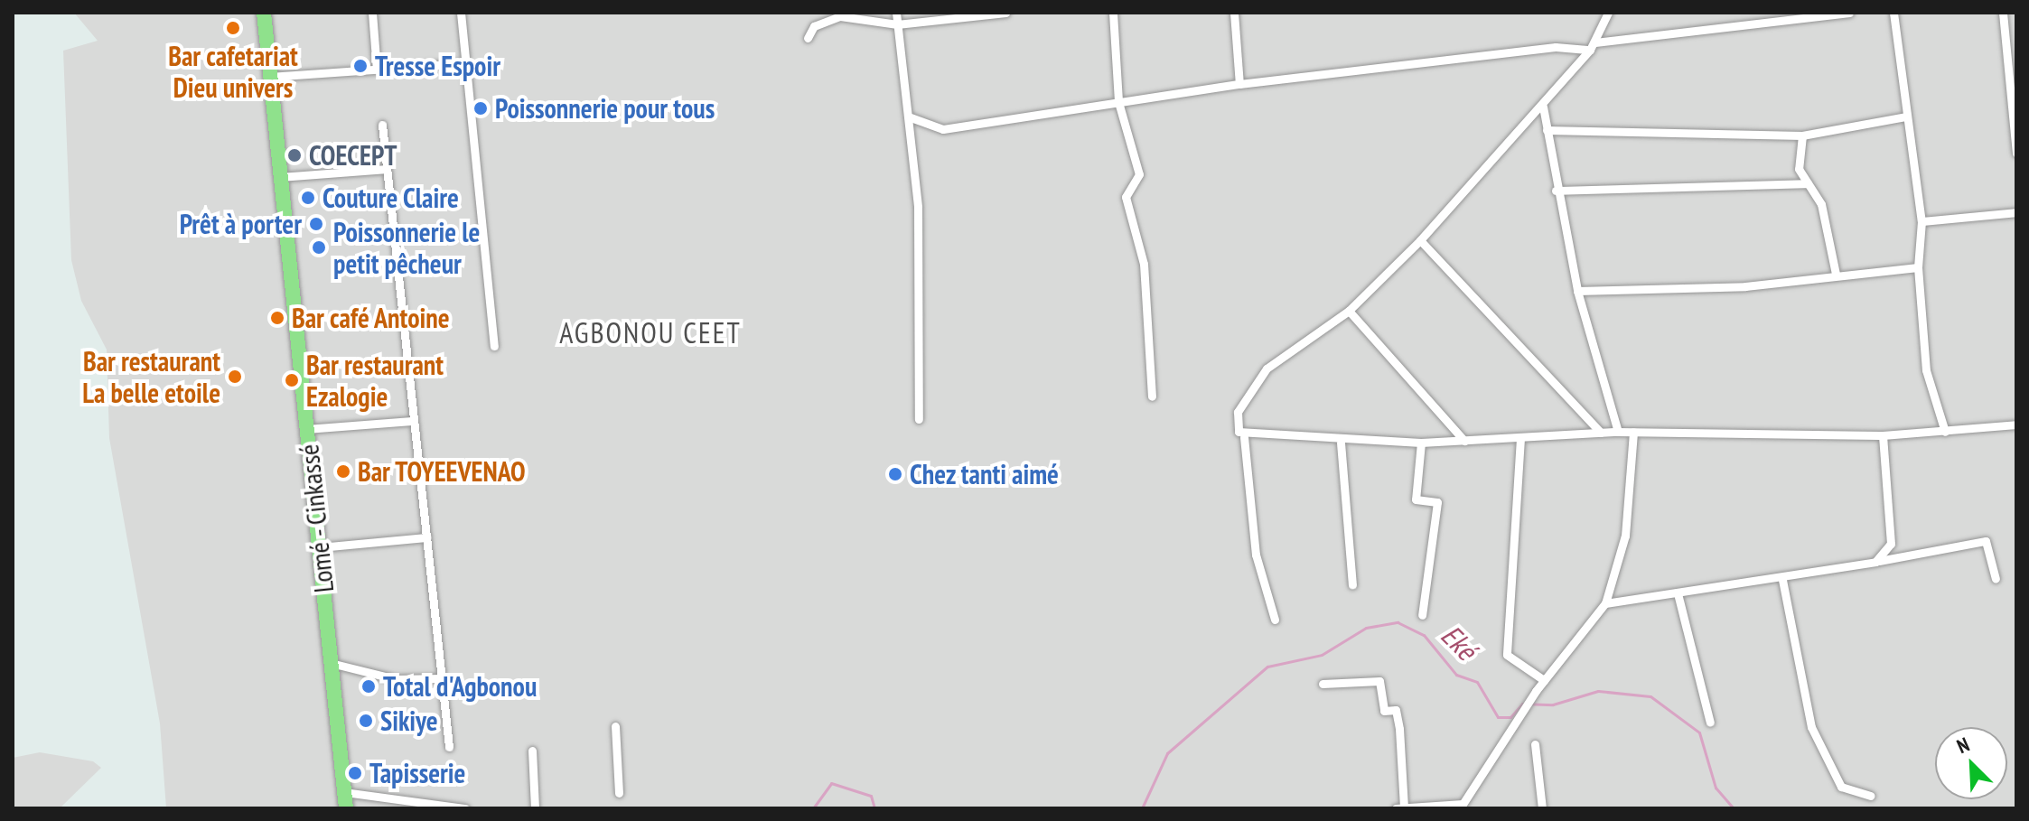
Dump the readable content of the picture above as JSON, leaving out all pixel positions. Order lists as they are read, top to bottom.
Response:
{
  "streets": {
    "highway": ["Lomé - Cinkassé"]
  },
  "districts": ["AGBONOU CEET"],
  "water": ["Eké"],
  "places": [
    "Bar cafetariat Dieu univers",
    "Tresse Espoir",
    "Poissonnerie pour tous",
    "COECEPT",
    "Couture Claire",
    "Prêt à porter",
    "Poissonnerie le petit pêcheur",
    "Bar café Antoine",
    "Bar restaurant La belle etoile",
    "Bar restaurant Ezalogie",
    "Bar TOYEEVENAO",
    "Chez tanti aimé",
    "Total d'Agbonou",
    "Sikiye",
    "Tapisserie"
  ],
  "north": "top left"
}
